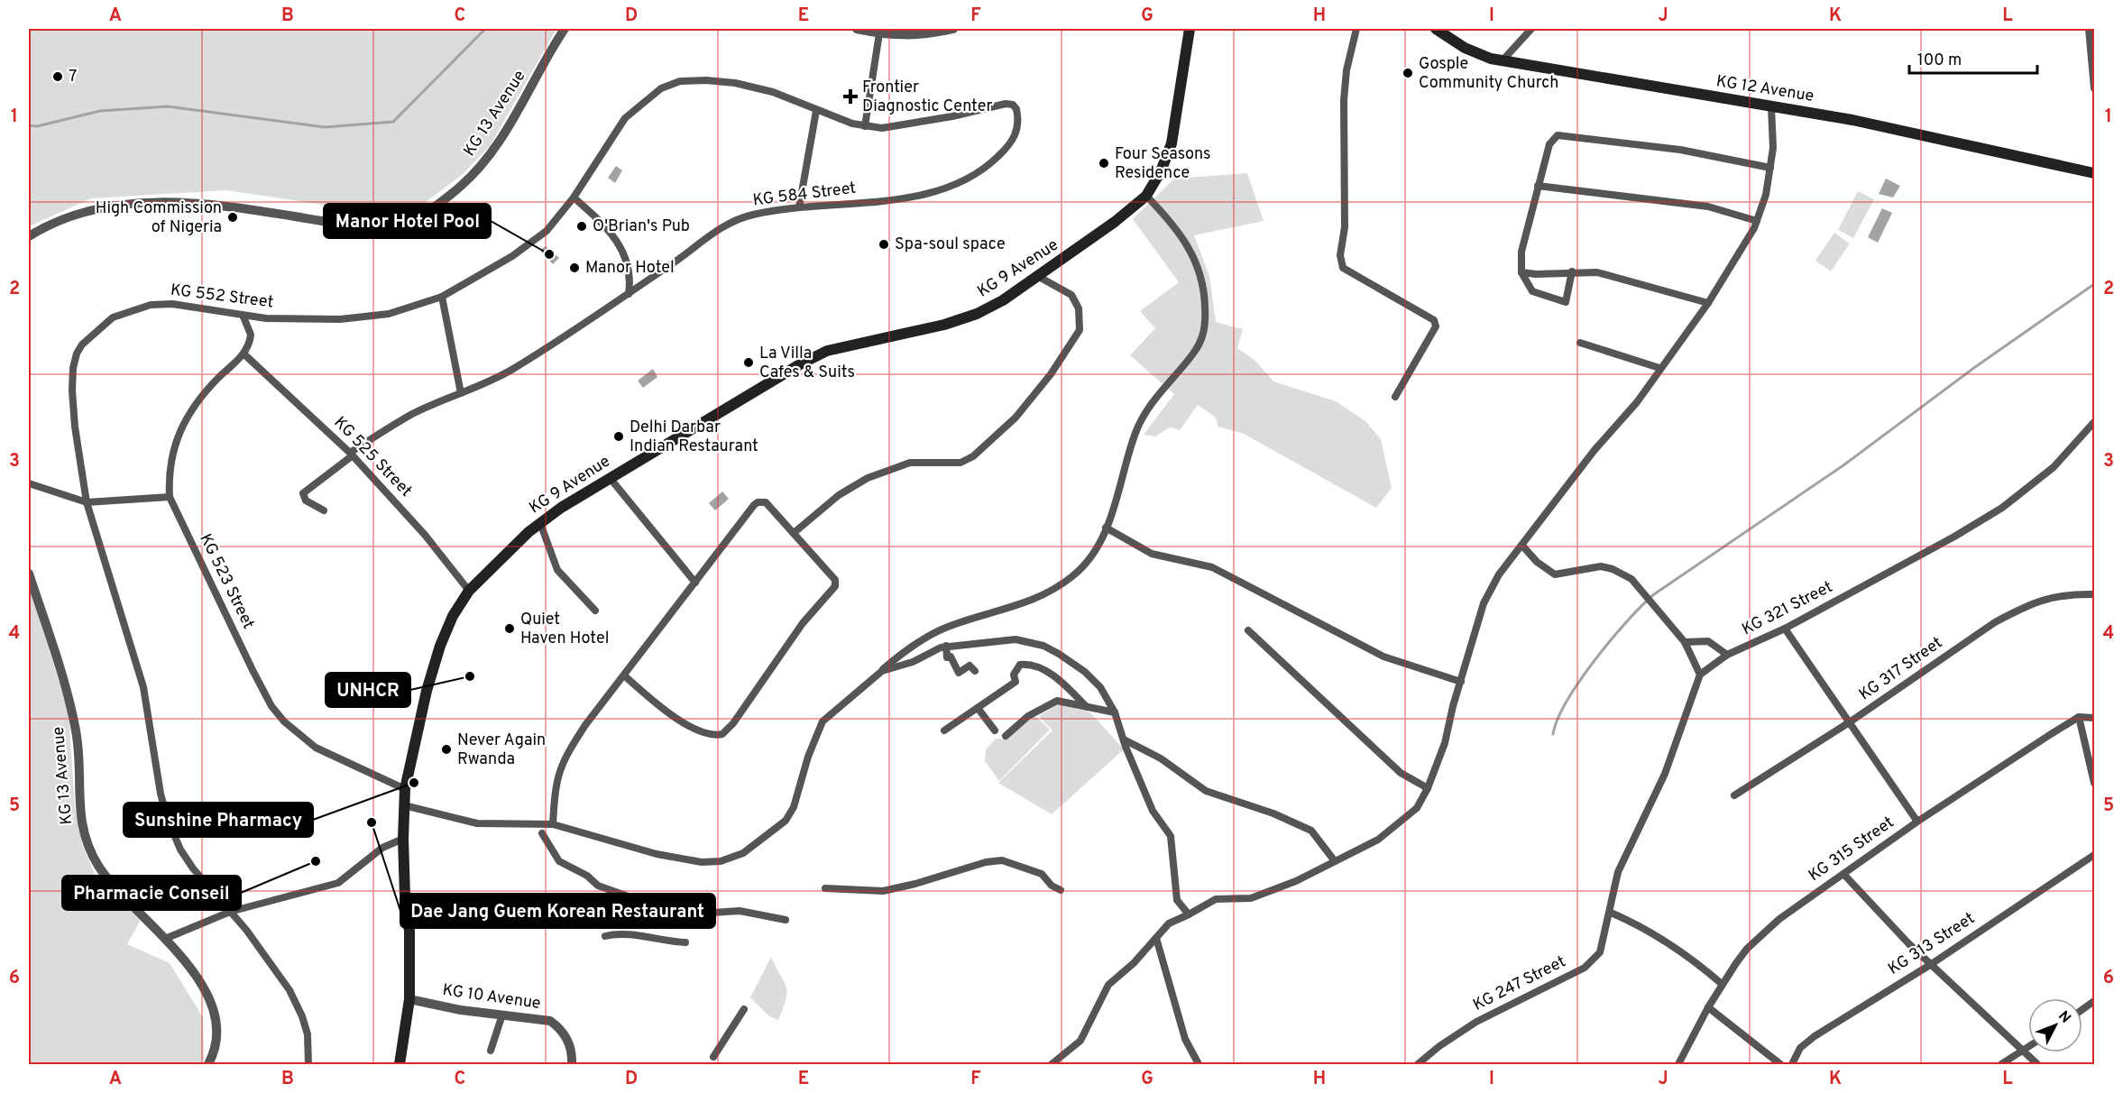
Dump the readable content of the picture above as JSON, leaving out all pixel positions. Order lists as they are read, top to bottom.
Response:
{
  "streets": {
    "main road": ["KG 12 Avenue", "KG 9 Avenue"],
    "street": [
      "KG 13 Avenue",
      "KG 584 Street",
      "KG 552 Street",
      "KG 525 Street",
      "KG 523 Street",
      "KG 321 Street",
      "KG 317 Street",
      "KG 315 Street",
      "KG 313 Street",
      "KG 247 Street",
      "KG 10 Avenue"
    ]
  },
  "crossings": [
    ["KG 584 Street", "KG 552 Street"],
    ["KG 584 Street", "KG 525 Street"],
    ["KG 9 Avenue", "KG 525 Street"],
    ["KG 9 Avenue", "KG 523 Street"],
    ["KG 9 Avenue", "KG 10 Avenue"],
    ["KG 552 Street", "KG 523 Street"],
    ["KG 525 Street", "KG 523 Street"]
  ],
  "places": {
    "other": [
      "Gosple Community Church",
      "7",
      "Four Seasons Residence",
      "High Commission of Nigeria",
      "O'Brian's Pub",
      "Spa-soul space",
      "Manor Hotel Pool",
      "Manor Hotel",
      "La Villa Cafes & Suits",
      "Delhi Darbar Indian Restaurant",
      "Quiet Haven Hotel",
      "UNHCR",
      "Never Again Rwanda",
      "Sunshine Pharmacy",
      "Dae Jang Guem Korean Restaurant",
      "Pharmacie Conseil"
    ],
    "health": ["Frontier Diagnostic Center"]
  },
  "scale_bar": "100 m",
  "north": "top right",
  "grid": {
    "columns": [
      "A",
      "B",
      "C",
      "D",
      "E",
      "F",
      "G",
      "H",
      "I",
      "J",
      "K",
      "L"
    ],
    "rows": [
      "1",
      "2",
      "3",
      "4",
      "5",
      "6"
    ]
  }
}
